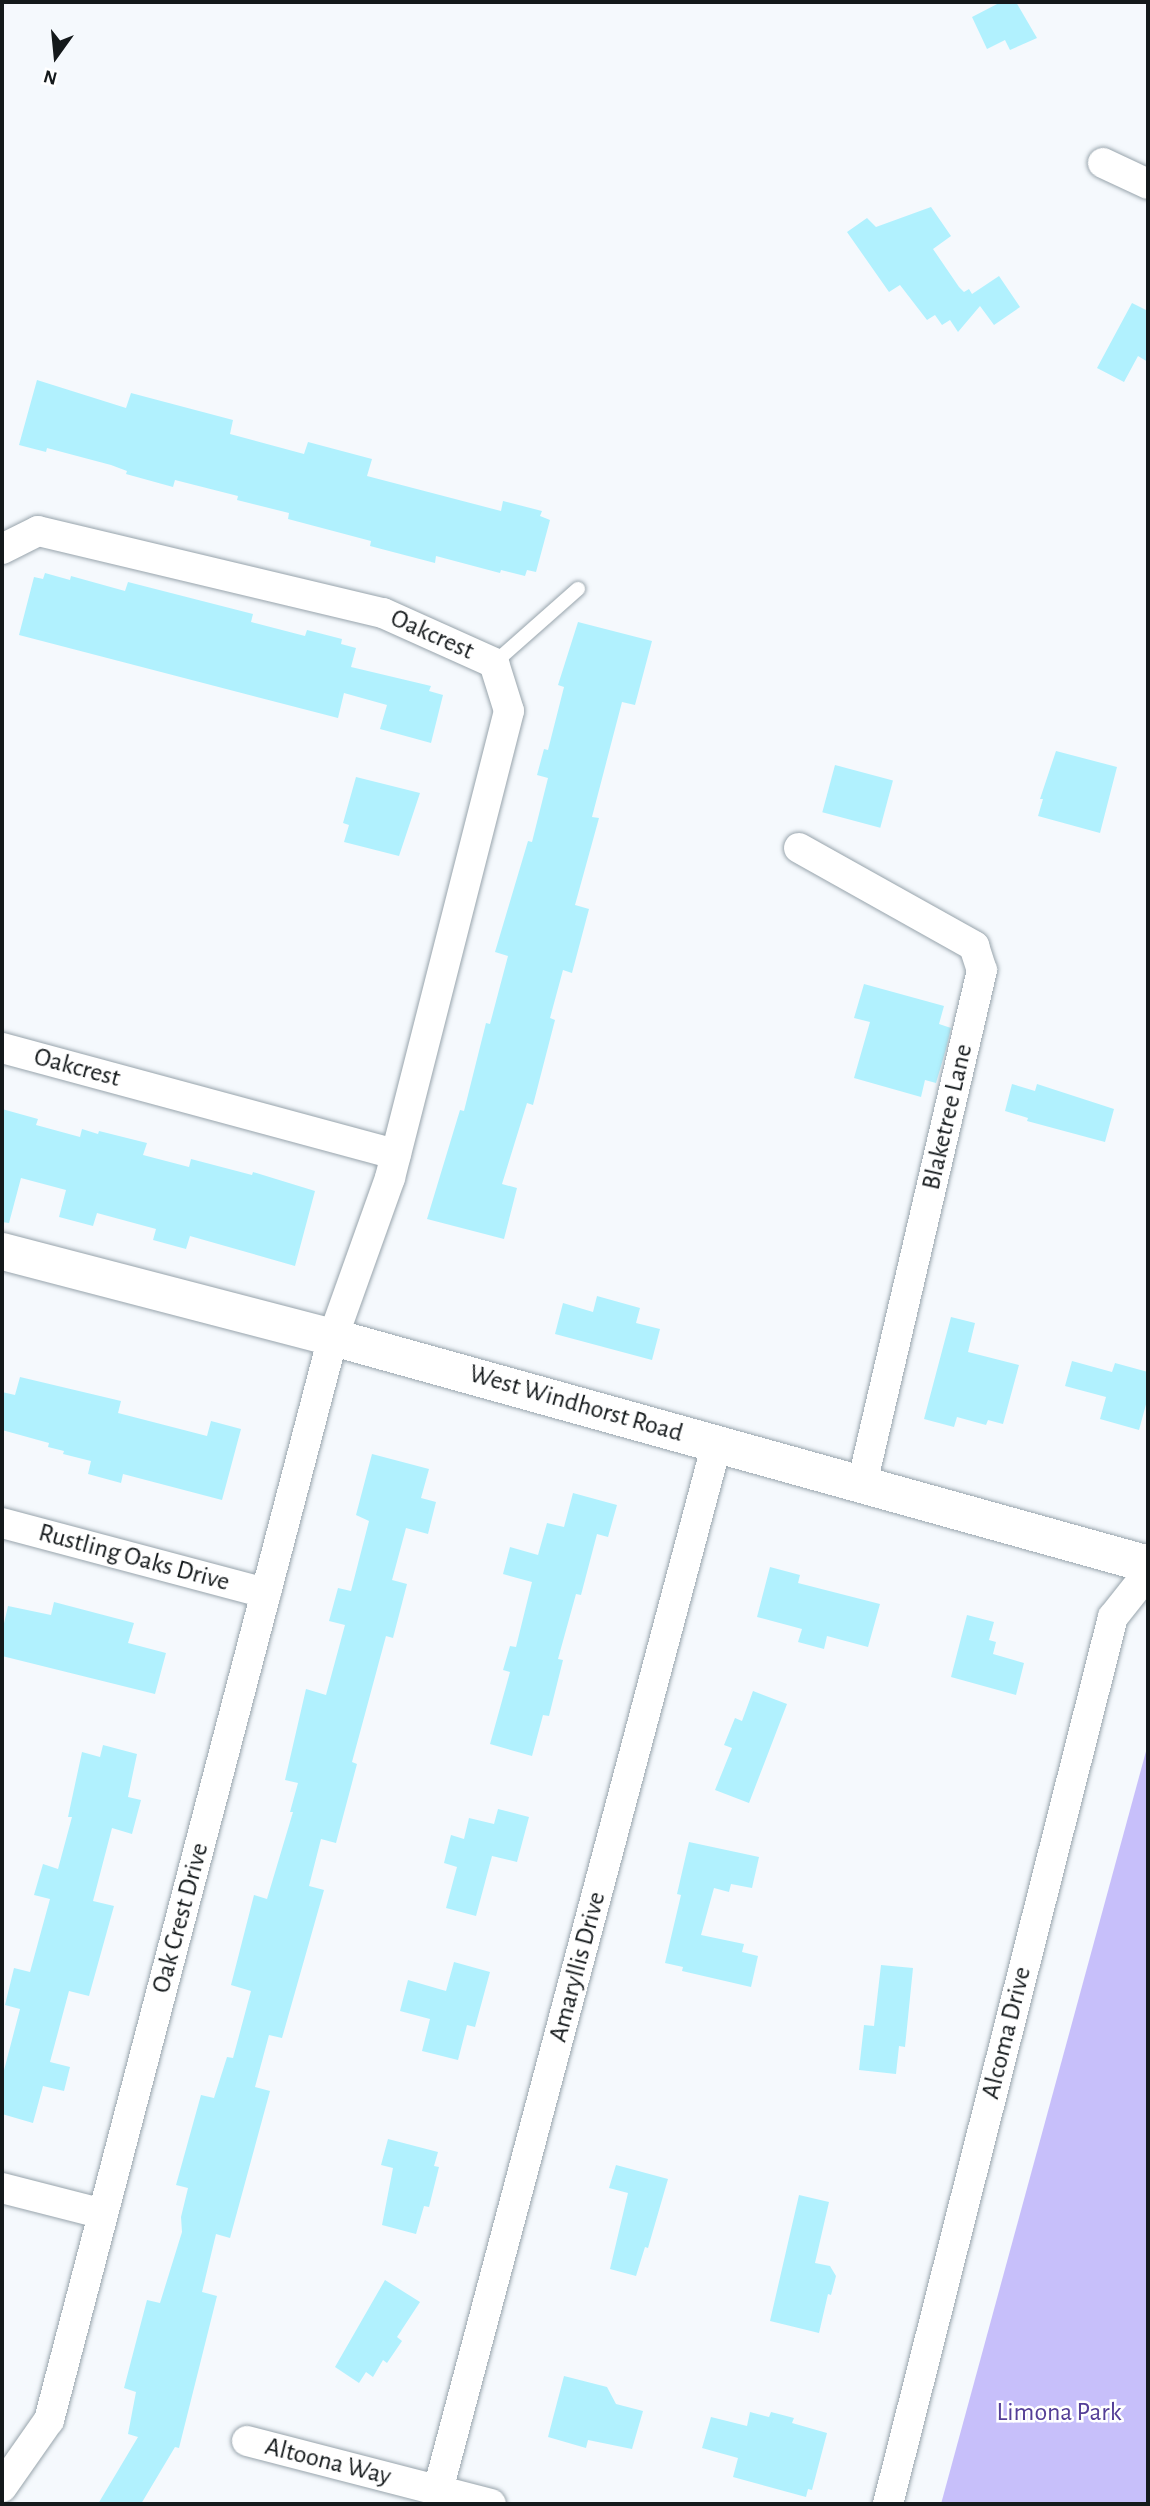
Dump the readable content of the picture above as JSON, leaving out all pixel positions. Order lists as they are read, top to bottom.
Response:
{
  "streets": {
    "street": [
      "Oakcrest",
      "Blaketree Lane",
      "West Windhorst Road",
      "Rustling Oaks Drive",
      "Oak Crest Drive",
      "Amaryllis Drive",
      "Alcoma Drive",
      "Altoona Way"
    ]
  },
  "crossings": [
    ["Oakcrest", "West Windhorst Road"],
    ["Oakcrest", "Oak Crest Drive"],
    ["Blaketree Lane", "West Windhorst Road"],
    ["West Windhorst Road", "Oak Crest Drive"],
    ["West Windhorst Road", "Amaryllis Drive"],
    ["Rustling Oaks Drive", "Oak Crest Drive"],
    ["Amaryllis Drive", "Altoona Way"]
  ],
  "parks": ["Limona Park"],
  "north": "bottom"
}
